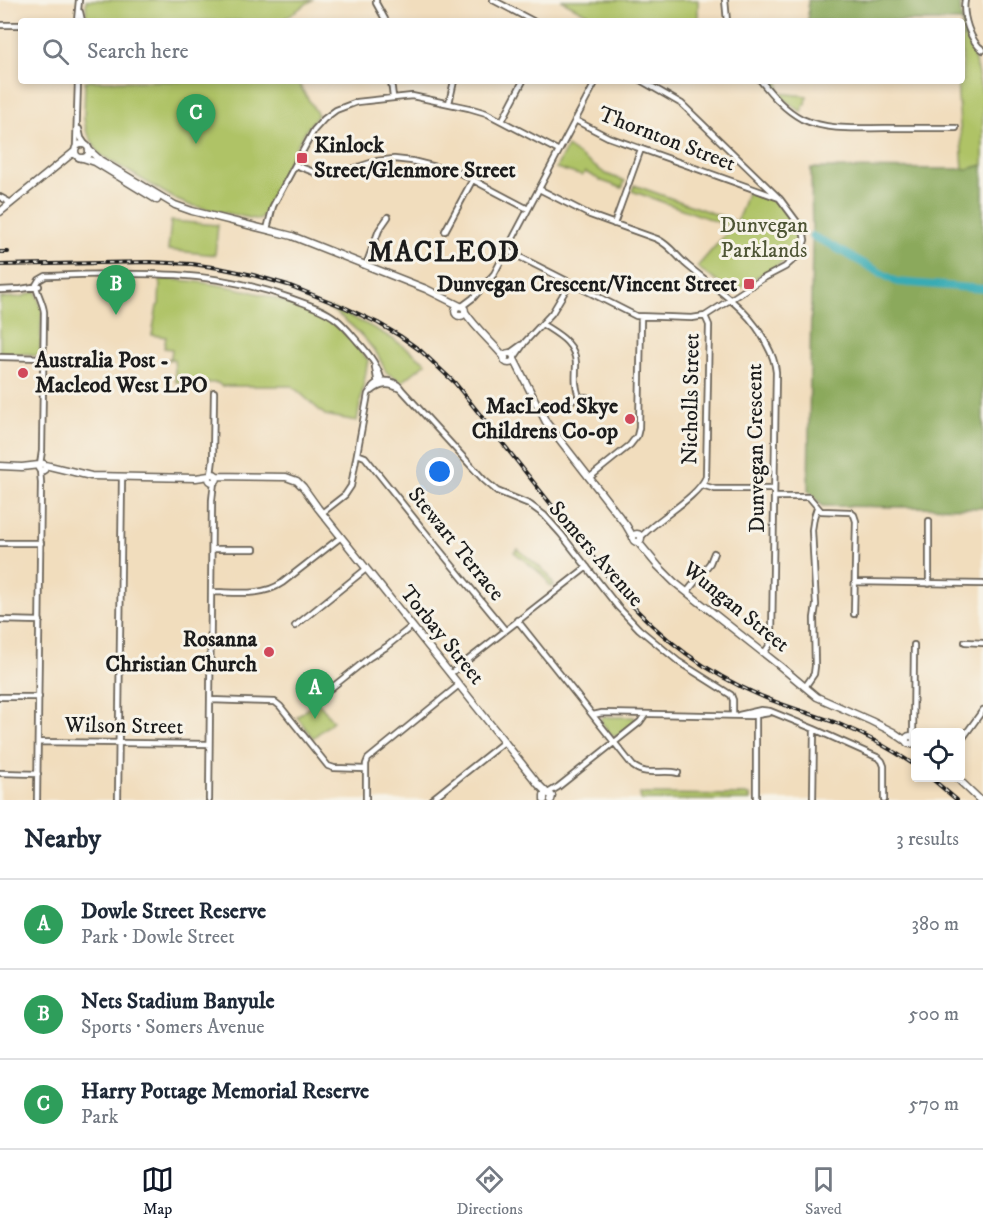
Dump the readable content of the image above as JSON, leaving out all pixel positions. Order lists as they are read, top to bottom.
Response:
{
  "streets": {
    "street": [
      "Thornton Street",
      "Nicholls Street",
      "Dunvegan Crescent",
      "Stewart Terrace",
      "Somers Avenue",
      "Wungan Street",
      "Torbay Street",
      "Wilson Street"
    ]
  },
  "crossings": [
    ["Nicholls Street", "Wungan Street"],
    ["Dunvegan Crescent", "Wungan Street"]
  ],
  "districts": ["MACLEOD"],
  "parks": ["Dunvegan Parklands"],
  "places": {
    "transit": ["Kinlock Street/Glenmore Street", "Dunvegan Crescent/Vincent Street"],
    "other": ["Australia Post - Macleod West LPO", "MacLeod Skye Childrens Co-op", "Rosanna Christian Church"]
  },
  "page": {
    "search": "Search here",
    "pins": ["C", "B", "A"],
    "heading": ["Nearby", "3 results"],
    "list": [
      {
        "mark": "A",
        "name": "Dowle Street Reserve",
        "note": "Park · Dowle Street",
        "value": "380 m"
      },
      {
        "mark": "B",
        "name": "Nets Stadium Banyule",
        "note": "Sports · Somers Avenue",
        "value": "500 m"
      },
      {
        "mark": "C",
        "name": "Harry Pottage Memorial Reserve",
        "note": "Park",
        "value": "570 m"
      }
    ],
    "nav": ["Map", "Directions", "Saved"]
  }
}
